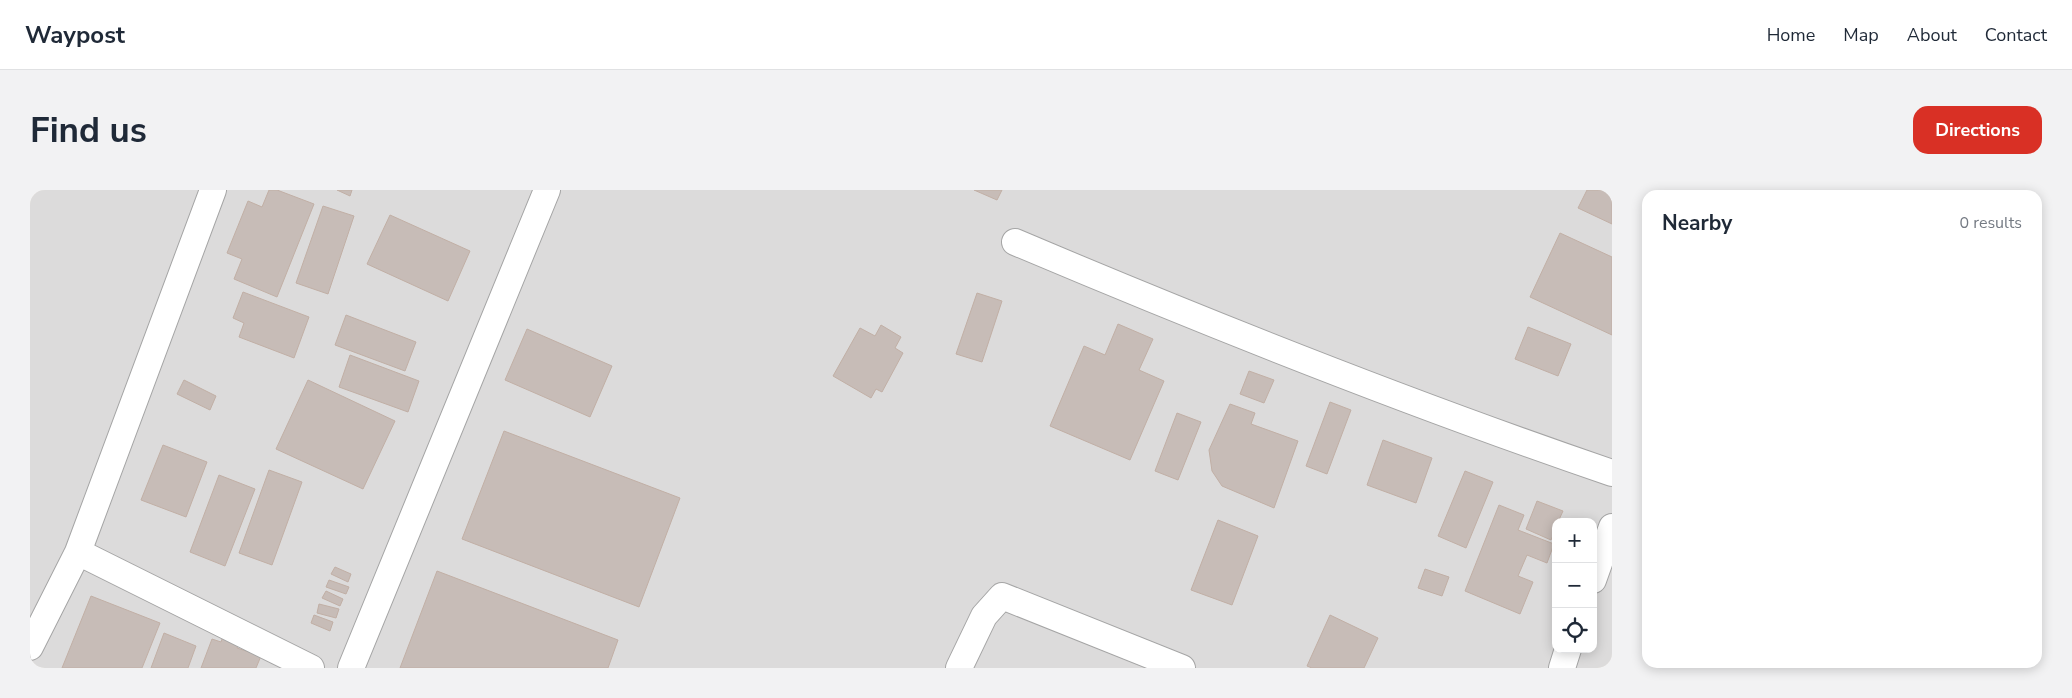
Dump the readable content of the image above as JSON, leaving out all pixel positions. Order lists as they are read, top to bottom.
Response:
{
  "page": {
    "header": "Waypost",
    "nav": [
      "Home",
      "Map",
      "About",
      "Contact"
    ],
    "buttons": "Directions",
    "title": "Find us",
    "heading": ["Nearby", "0 results"],
    "map_buttons": ["+", "−"]
  }
}
